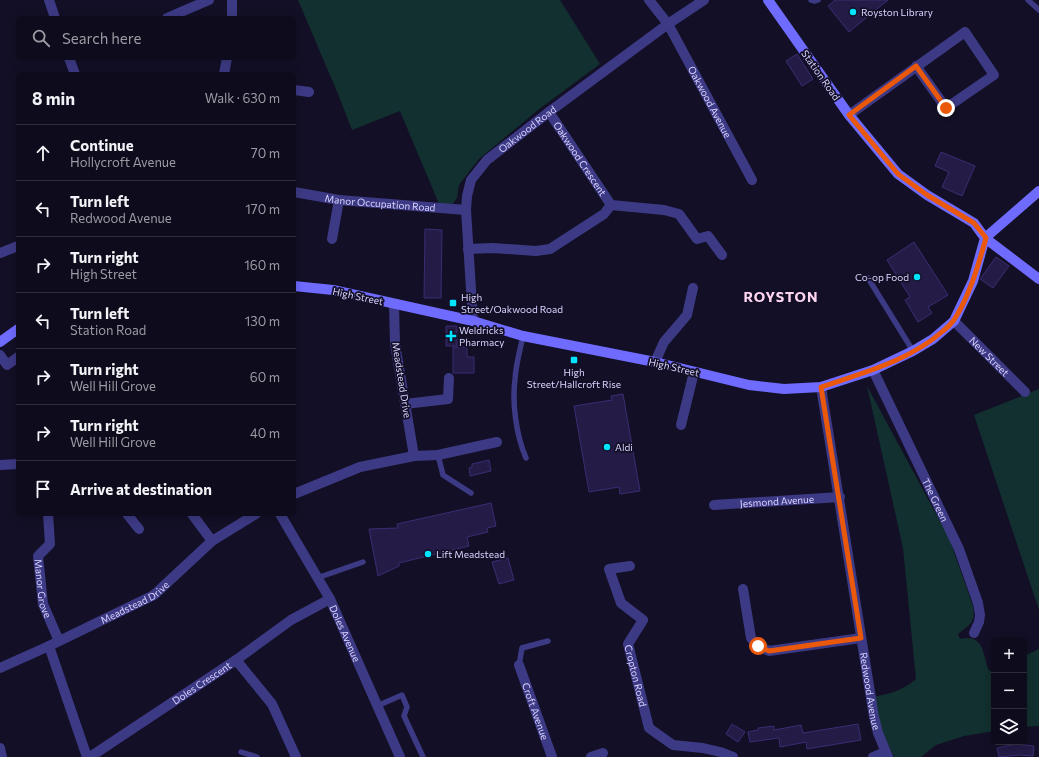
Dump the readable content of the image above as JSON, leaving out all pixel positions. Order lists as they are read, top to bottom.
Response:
{
  "streets": {
    "main road": ["Station Road", "High Street"],
    "street": [
      "Oakwood Avenue",
      "Oakwood Road",
      "Oakwood Crescent",
      "Manor Occupation Road",
      "New Street",
      "Meadstead Drive",
      "The Green",
      "Jesmond Avenue",
      "Manor Grove",
      "Doles Avenue",
      "Cropton Road",
      "Doles Crescent",
      "Redwood Avenue",
      "Croft Avenue"
    ]
  },
  "crossings": [
    ["Station Road", "High Street"],
    ["Oakwood Avenue", "Oakwood Road"],
    ["Oakwood Road", "Oakwood Crescent"],
    ["Oakwood Road", "Manor Occupation Road"],
    ["Oakwood Road", "High Street"],
    ["High Street", "New Street"],
    ["High Street", "Meadstead Drive"],
    ["High Street", "The Green"],
    ["High Street", "Redwood Avenue"],
    ["Meadstead Drive", "Manor Grove"],
    ["Jesmond Avenue", "Redwood Avenue"]
  ],
  "districts": ["ROYSTON"],
  "places": {
    "other": [
      "Royston Library",
      "Co-op Food",
      "Aldi",
      "Lift Meadstead"
    ],
    "transit": ["High Street/Oakwood Road", "High Street/Hallcroft Rise"],
    "health": ["Weldricks Pharmacy"]
  },
  "page": {
    "search": "Search here",
    "heading": ["8 min", "Walk · 630 m"],
    "list": [
      ["Continue", "Hollycroft Avenue", "70 m"],
      ["Turn left", "Redwood Avenue", "170 m"],
      ["Turn right", "High Street", "160 m"],
      ["Turn left", "Station Road", "130 m"],
      ["Turn right", "Well Hill Grove", "60 m"],
      ["Turn right", "Well Hill Grove", "40 m"],
      "Arrive at destination"
    ],
    "map_buttons": ["+", "−"]
  }
}
